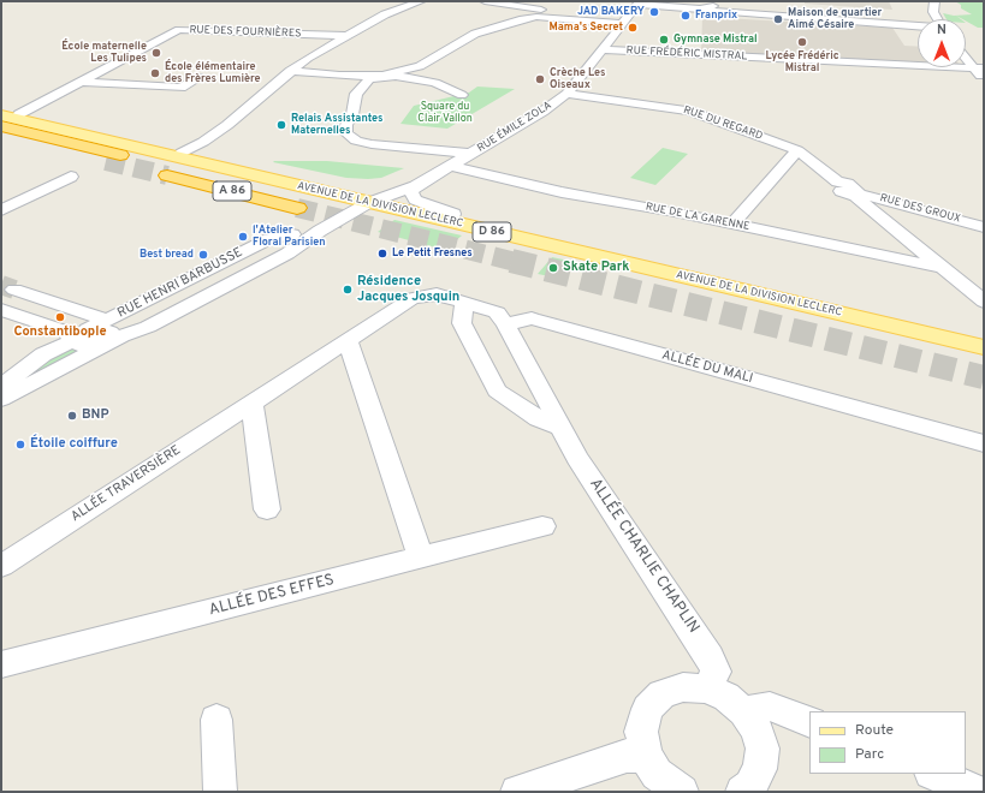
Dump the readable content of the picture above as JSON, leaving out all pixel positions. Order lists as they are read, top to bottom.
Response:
{
  "streets": {
    "highway": ["A 86"],
    "main road": ["AVENUE DE LA DIVISION LECLERC", "D 86"],
    "street": [
      "RUE DES FOURNIÈRES",
      "RUE FRÉDÉRIC MISTRAL",
      "RUE DU REGARD",
      "RUE ÉMILE ZOLA",
      "RUE DES GROUX",
      "RUE DE LA GARENNE",
      "RUE HENRI BARBUSSE",
      "ALLÉE DU MALI",
      "ALLÉE TRAVERSIÈRE",
      "ALLÉE CHARLIE CHAPLIN",
      "ALLÉE DES EFFES"
    ]
  },
  "crossings": [
    ["RUE DES FOURNIÈRES", "AVENUE DE LA DIVISION LECLERC"],
    ["RUE FRÉDÉRIC MISTRAL", "RUE ÉMILE ZOLA"],
    ["RUE DU REGARD", "RUE ÉMILE ZOLA"],
    ["RUE DU REGARD", "RUE DES GROUX"],
    ["RUE DU REGARD", "RUE DE LA GARENNE"],
    ["RUE ÉMILE ZOLA", "AVENUE DE LA DIVISION LECLERC"],
    ["RUE ÉMILE ZOLA", "RUE DE LA GARENNE"],
    ["RUE ÉMILE ZOLA", "RUE HENRI BARBUSSE"],
    ["A 86", "AVENUE DE LA DIVISION LECLERC"],
    ["AVENUE DE LA DIVISION LECLERC", "RUE HENRI BARBUSSE"],
    ["ALLÉE DU MALI", "ALLÉE CHARLIE CHAPLIN"]
  ],
  "parks": ["Square du Clair Vallon"],
  "places": [
    "JAD BAKERY",
    "Franprix",
    "Maison de quartier Aimé Césaire",
    "Mama's Secret",
    "Gymnase Mistral",
    "Lycée Frédéric Mistral",
    "École maternelle Les Tulipes",
    "École élémentaire des Frères Lumière",
    "Crèche Les Oiseaux",
    "Relais Assistantes Maternelles",
    "l'Atelier Floral Parisien",
    "Le Petit Fresnes",
    "Best bread",
    "Skate Park",
    "Résidence Jacques Josquin",
    "Constantibople",
    "BNP",
    "Étoile coiffure"
  ],
  "legend": ["Route", "Parc"],
  "north": "top"
}
